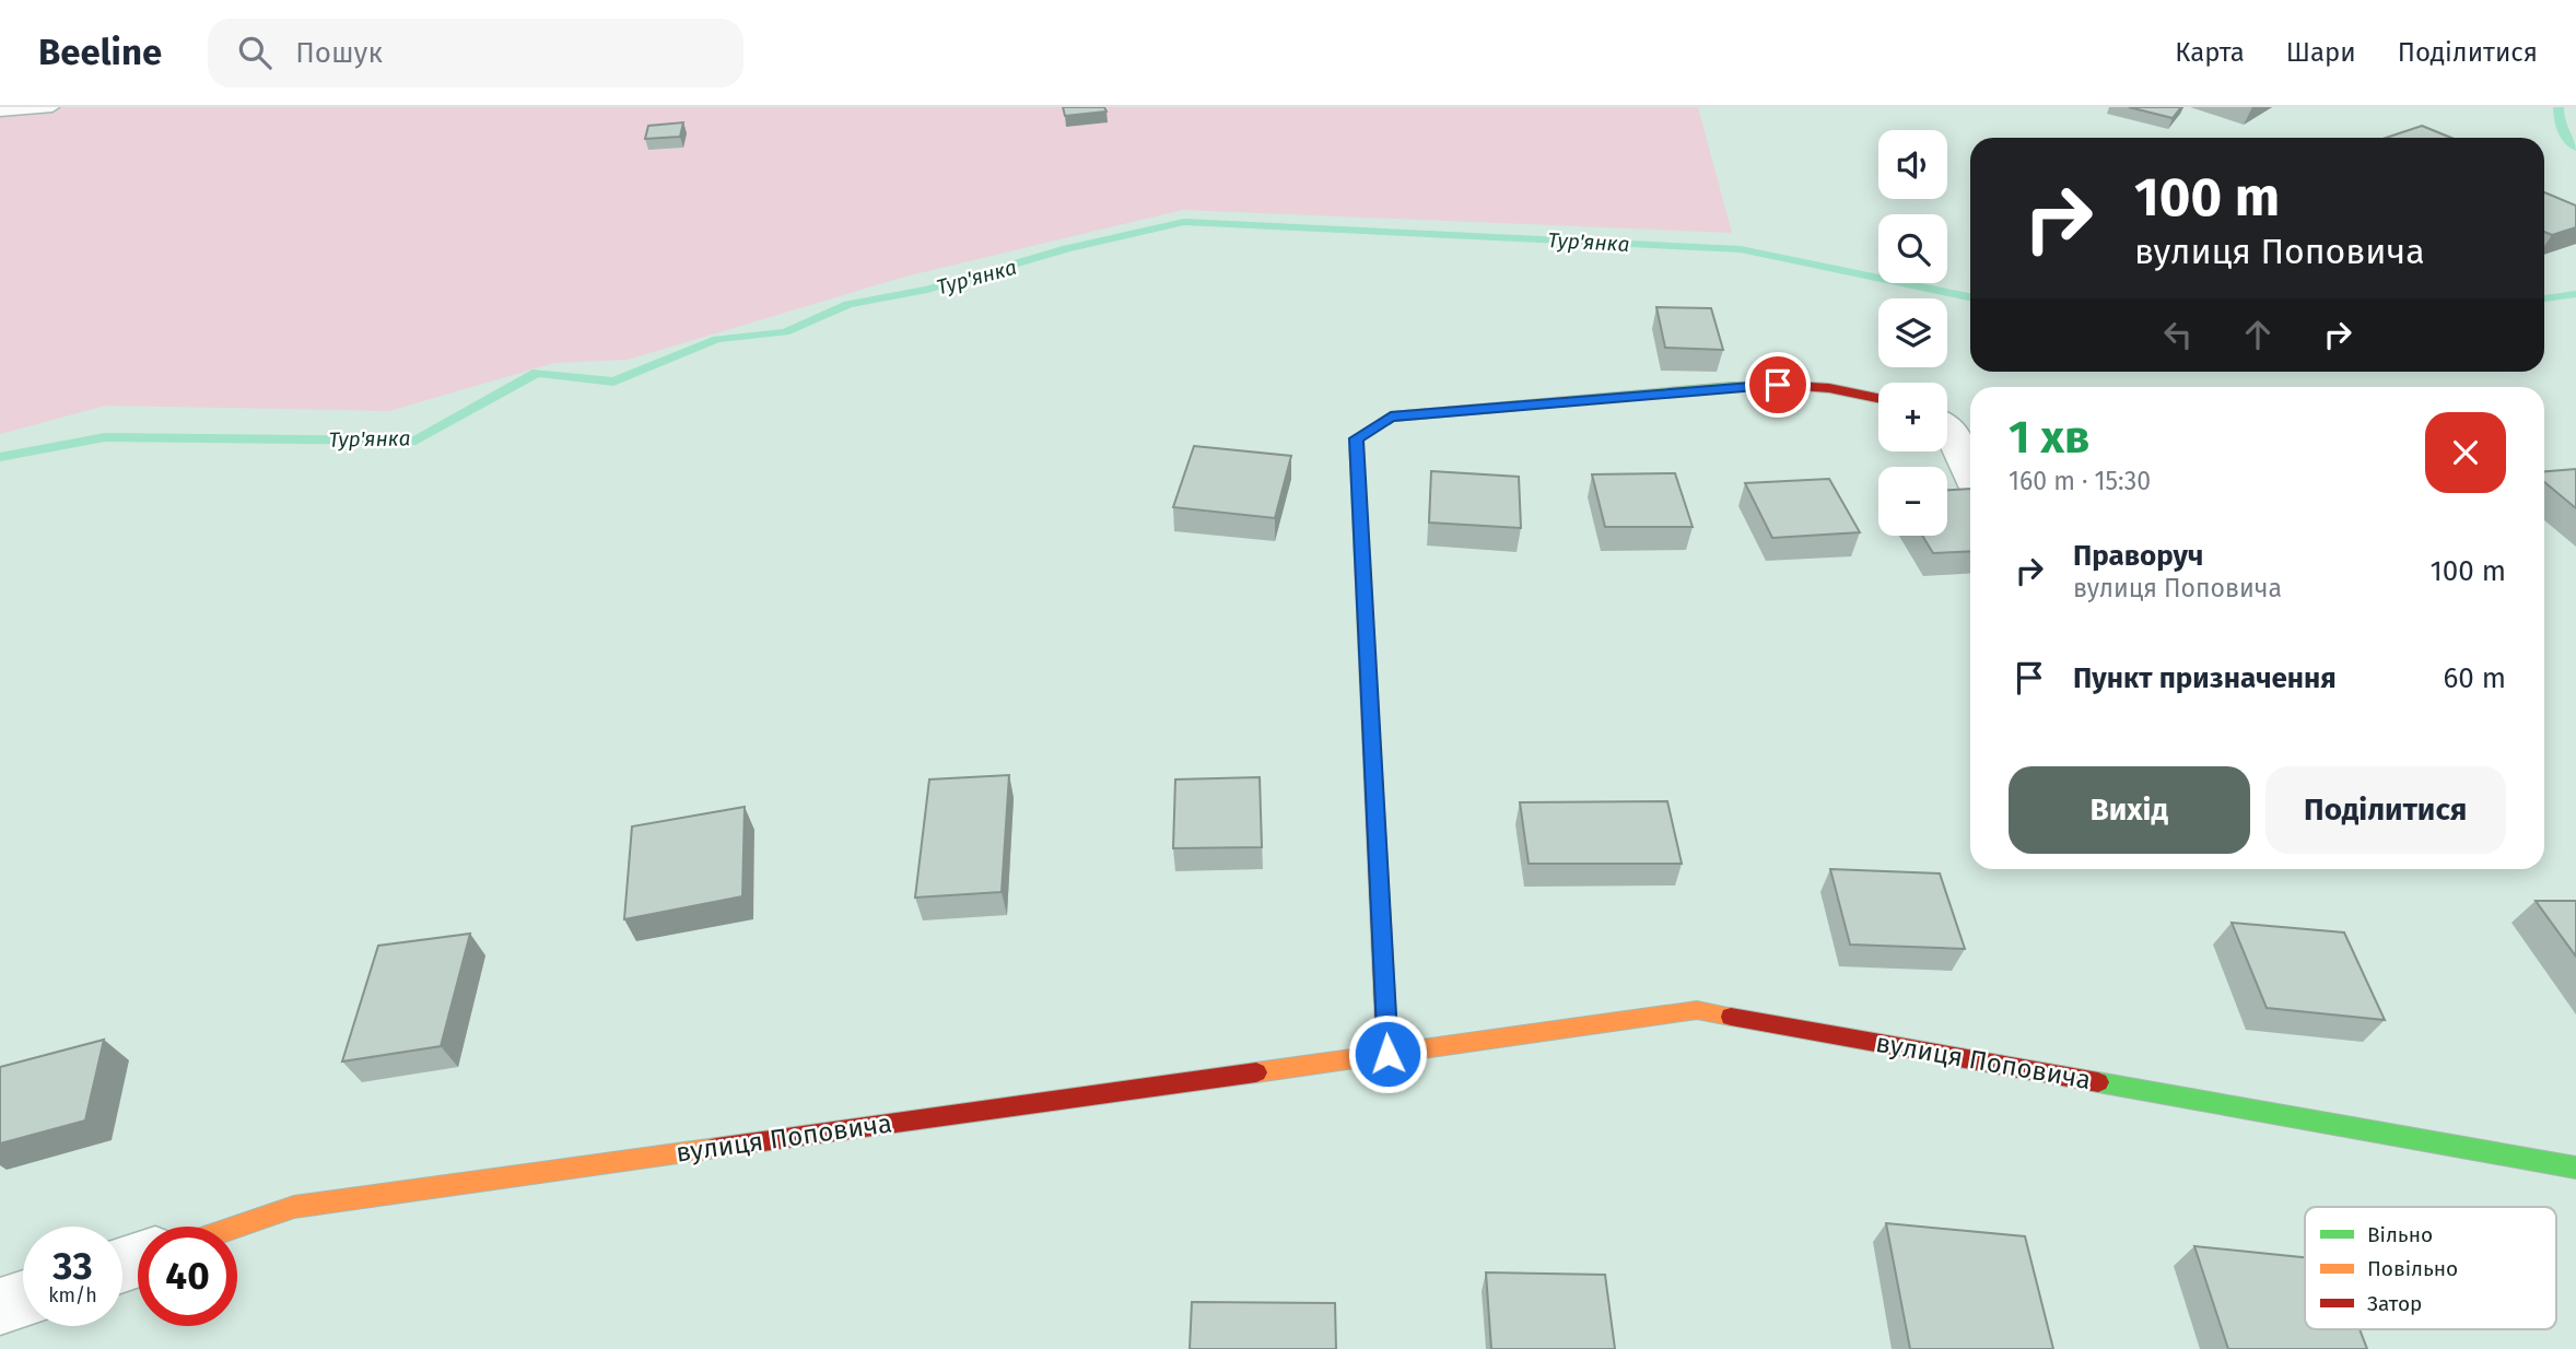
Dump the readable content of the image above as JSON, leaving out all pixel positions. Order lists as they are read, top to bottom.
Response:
{
  "streets": {
    "street": ["вулиця Поповича"]
  },
  "water": ["Тур'янка"],
  "legend": ["Вільно", "Повільно", "Затор"],
  "page": {
    "header": "Beeline",
    "search": "Пошук",
    "nav": ["Карта", "Шари", "Поділитися"],
    "map_buttons": ["+", "−"],
    "turn": ["100 m", "вулиця Поповича"],
    "heading": ["1 хв", "160 m · 15:30"],
    "list": [
      {
        "name": "Праворуч",
        "note": "вулиця Поповича",
        "value": "100 m"
      },
      {
        "name": "Пункт призначення",
        "value": "60 m"
      }
    ],
    "buttons": ["Вихід", "Поділитися"],
    "speed": "33 km/h",
    "limit": "40"
  }
}
